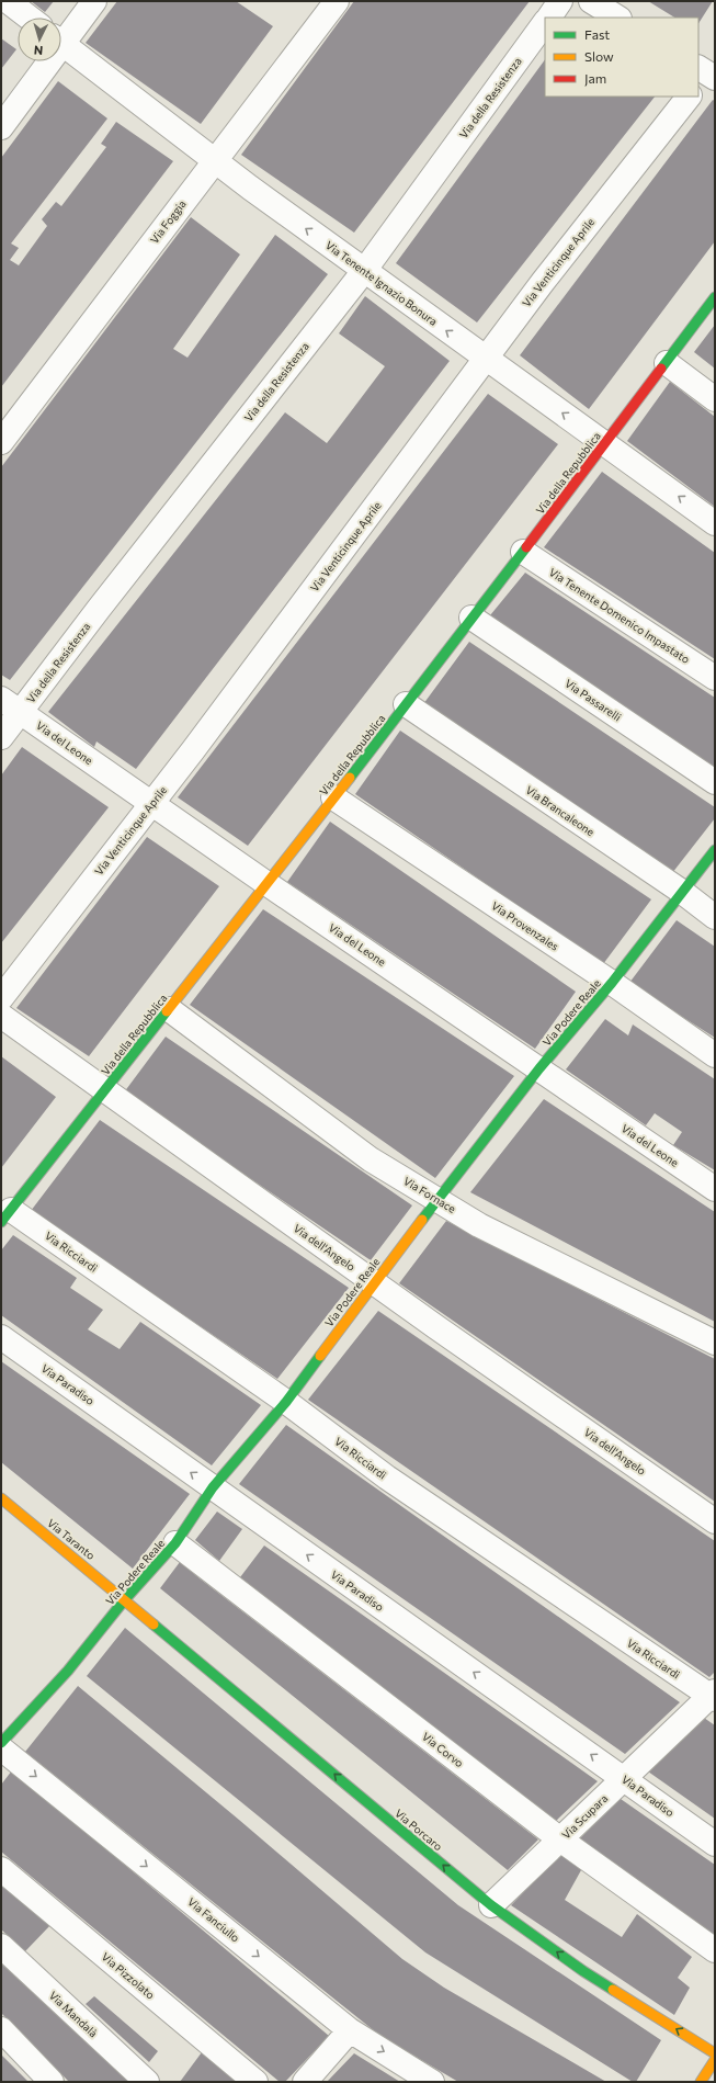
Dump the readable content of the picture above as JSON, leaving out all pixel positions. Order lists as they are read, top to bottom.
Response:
{
  "streets": {
    "street": [
      "Via della Resistenza",
      "Via Foggia",
      "Via Venticinque Aprile",
      "Via Tenente Ignazio Bonura",
      "Via della Repubblica",
      "Via Tenente Domenico Impastato",
      "Via Passarelli",
      "Via del Leone",
      "Via Brancaleone",
      "Via Provenzales",
      "Via Podere Reale",
      "Via Fornace",
      "Via dell'Angelo",
      "Via Ricciardi",
      "Via Paradiso",
      "Via Taranto",
      "Via Corvo",
      "Via Scupara",
      "Via Porcaro",
      "Via Fanciullo",
      "Via Pizzolato",
      "Via Mandalà"
    ]
  },
  "crossings": [
    ["Via della Resistenza", "Via Tenente Ignazio Bonura"],
    ["Via della Resistenza", "Via del Leone"],
    ["Via Foggia", "Via Tenente Ignazio Bonura"],
    ["Via Venticinque Aprile", "Via Tenente Ignazio Bonura"],
    ["Via Venticinque Aprile", "Via del Leone"],
    ["Via Tenente Ignazio Bonura", "Via della Repubblica"],
    ["Via della Repubblica", "Via Tenente Domenico Impastato"],
    ["Via della Repubblica", "Via Passarelli"],
    ["Via della Repubblica", "Via del Leone"],
    ["Via della Repubblica", "Via Brancaleone"],
    ["Via della Repubblica", "Via Provenzales"],
    ["Via della Repubblica", "Via Fornace"],
    ["Via della Repubblica", "Via dell'Angelo"],
    ["Via della Repubblica", "Via Ricciardi"],
    ["Via del Leone", "Via Podere Reale"],
    ["Via Brancaleone", "Via Podere Reale"],
    ["Via Provenzales", "Via Podere Reale"],
    ["Via Podere Reale", "Via Fornace"],
    ["Via Podere Reale", "Via dell'Angelo"],
    ["Via Podere Reale", "Via Ricciardi"],
    ["Via Podere Reale", "Via Paradiso"],
    ["Via Podere Reale", "Via Taranto"],
    ["Via Podere Reale", "Via Corvo"],
    ["Via Podere Reale", "Via Porcaro"],
    ["Via Ricciardi", "Via Scupara"],
    ["Via Paradiso", "Via Scupara"],
    ["Via Taranto", "Via Porcaro"],
    ["Via Corvo", "Via Scupara"],
    ["Via Scupara", "Via Porcaro"]
  ],
  "one_way": [
    "Via Tenente Ignazio Bonura",
    "Via Paradiso",
    "Via Porcaro",
    "Via Fanciullo"
  ],
  "legend": ["Fast", "Slow", "Jam"],
  "north": "bottom"
}
